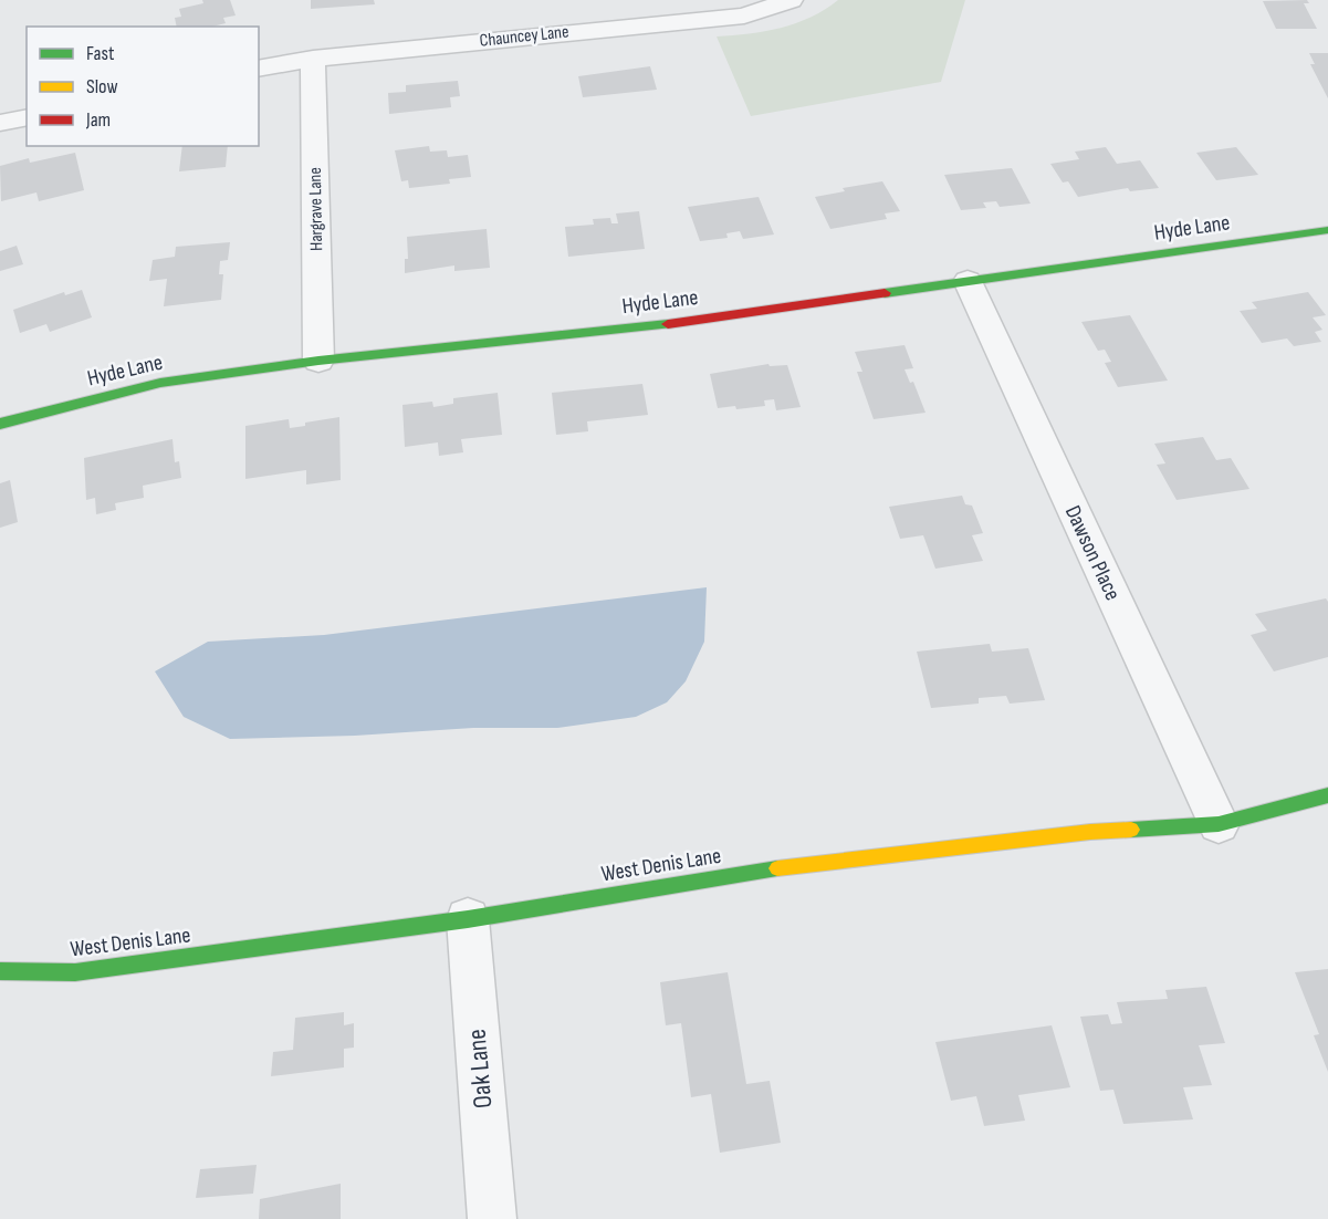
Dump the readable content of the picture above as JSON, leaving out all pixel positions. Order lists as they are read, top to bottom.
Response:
{
  "streets": {
    "street": [
      "Chauncey Lane",
      "Hargrave Lane",
      "Hyde Lane",
      "Dawson Place",
      "West Denis Lane",
      "Oak Lane"
    ]
  },
  "crossings": [
    ["Chauncey Lane", "Hargrave Lane"],
    ["Hargrave Lane", "Hyde Lane"],
    ["Hyde Lane", "Dawson Place"],
    ["Dawson Place", "West Denis Lane"],
    ["West Denis Lane", "Oak Lane"]
  ],
  "legend": ["Fast", "Slow", "Jam"]
}
